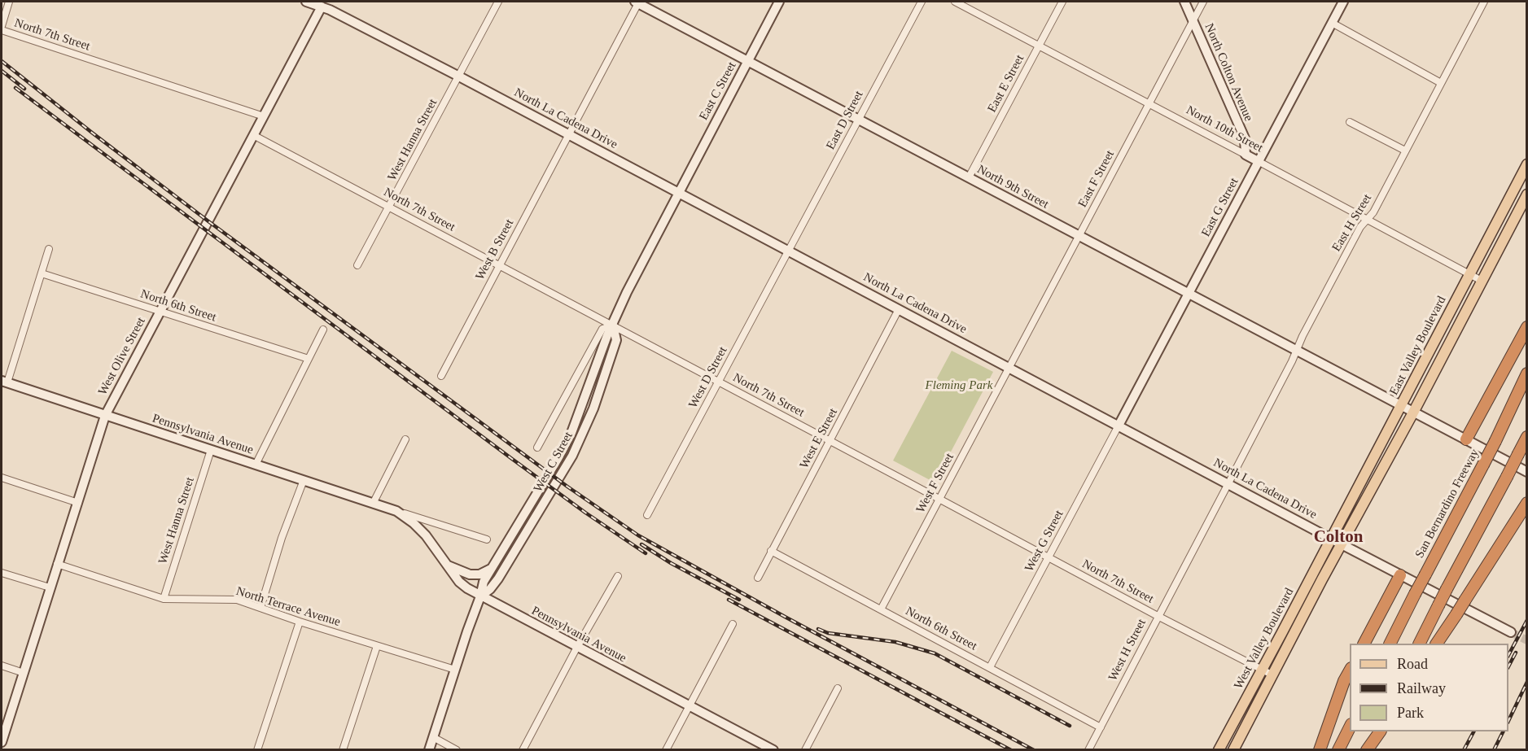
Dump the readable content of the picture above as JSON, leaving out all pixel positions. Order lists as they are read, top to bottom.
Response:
{
  "streets": {
    "highway": ["San Bernardino Freeway"],
    "main road": ["East Valley Boulevard", "West Valley Boulevard"],
    "street": [
      "North 7th Street",
      "North Colton Avenue",
      "East E Street",
      "East C Street",
      "North La Cadena Drive",
      "East D Street",
      "North 10th Street",
      "West Hanna Street",
      "East F Street",
      "North 9th Street",
      "East G Street",
      "East H Street",
      "West B Street",
      "North 6th Street",
      "West Olive Street",
      "West D Street",
      "Pennsylvania Avenue",
      "West E Street",
      "West C Street",
      "West F Street",
      "West G Street",
      "North Terrace Avenue",
      "West H Street"
    ]
  },
  "crossings": [
    ["North 7th Street", "West Hanna Street"],
    ["North 7th Street", "West B Street"],
    ["North 7th Street", "West Olive Street"],
    ["North 7th Street", "West D Street"],
    ["North 7th Street", "West E Street"],
    ["North 7th Street", "West C Street"],
    ["North 7th Street", "West F Street"],
    ["North 7th Street", "West G Street"],
    ["North 7th Street", "West Valley Boulevard"],
    ["North 7th Street", "West H Street"],
    ["North Colton Avenue", "North 10th Street"],
    ["North Colton Avenue", "East F Street"],
    ["East E Street", "North 10th Street"],
    ["East E Street", "North 9th Street"],
    ["East C Street", "North La Cadena Drive"],
    ["East C Street", "North 9th Street"],
    ["East C Street", "West C Street"],
    ["North La Cadena Drive", "East D Street"],
    ["North La Cadena Drive", "West Hanna Street"],
    ["North La Cadena Drive", "East F Street"],
    ["North La Cadena Drive", "East G Street"],
    ["North La Cadena Drive", "East H Street"],
    ["North La Cadena Drive", "West B Street"],
    ["North La Cadena Drive", "East Valley Boulevard"],
    ["North La Cadena Drive", "West Olive Street"],
    ["North La Cadena Drive", "West D Street"],
    ["North La Cadena Drive", "West E Street"],
    ["North La Cadena Drive", "West C Street"],
    ["North La Cadena Drive", "West F Street"],
    ["North La Cadena Drive", "West G Street"],
    ["North La Cadena Drive", "West Valley Boulevard"],
    ["North La Cadena Drive", "West H Street"],
    ["East D Street", "North 9th Street"],
    ["East D Street", "West D Street"],
    ["North 10th Street", "East F Street"],
    ["North 10th Street", "East G Street"],
    ["North 10th Street", "East H Street"],
    ["North 10th Street", "East Valley Boulevard"],
    ["West Hanna Street", "Pennsylvania Avenue"],
    ["West Hanna Street", "North Terrace Avenue"],
    ["East F Street", "North 9th Street"],
    ["East F Street", "West F Street"],
    ["North 9th Street", "East G Street"],
    ["North 9th Street", "East H Street"],
    ["North 9th Street", "West B Street"],
    ["North 9th Street", "East Valley Boulevard"],
    ["East G Street", "West G Street"],
    ["East H Street", "West H Street"],
    ["North 6th Street", "West Olive Street"],
    ["North 6th Street", "West E Street"],
    ["North 6th Street", "West F Street"],
    ["North 6th Street", "West G Street"],
    ["North 6th Street", "West H Street"],
    ["East Valley Boulevard", "West Valley Boulevard"],
    ["West Olive Street", "Pennsylvania Avenue"],
    ["West Olive Street", "North Terrace Avenue"],
    ["Pennsylvania Avenue", "West C Street"],
    ["West C Street", "North Terrace Avenue"]
  ],
  "districts": ["Colton"],
  "parks": ["Fleming Park"],
  "legend": ["Road", "Railway", "Park"]
}
